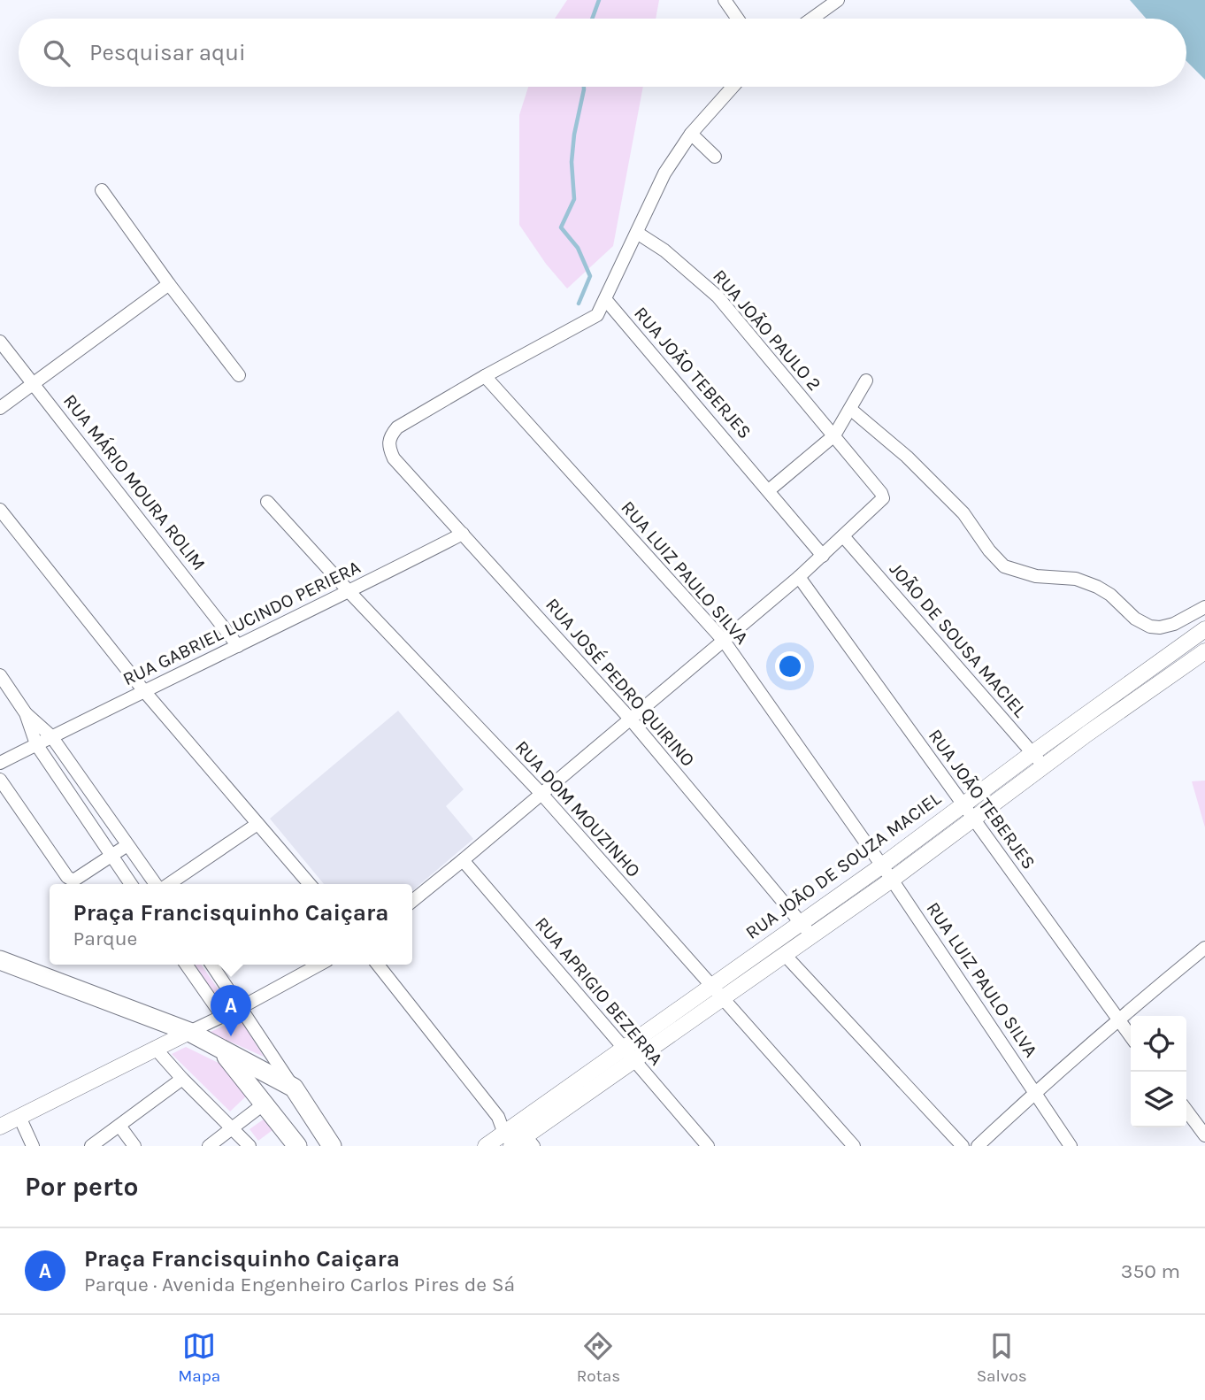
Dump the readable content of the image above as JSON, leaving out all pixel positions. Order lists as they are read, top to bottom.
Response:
{
  "streets": {
    "street": [
      "RUA JOÃO PAULO 2",
      "RUA JOÃO TEBERJES",
      "RUA MÁRIO MOURA ROLIM",
      "RUA LUIZ PAULO SILVA",
      "RUA GABRIEL LUCINDO PERIERA",
      "JOÃO DE SOUSA MACIEL",
      "RUA JOSÉ PEDRO QUIRINO",
      "RUA DOM MOUZINHO",
      "RUA JOÃO DE SOUZA MACIEL",
      "RUA APRIGIO BEZERRA"
    ]
  },
  "crossings": [
    ["RUA JOÃO PAULO 2", "JOÃO DE SOUSA MACIEL"],
    ["RUA JOÃO TEBERJES", "RUA JOÃO DE SOUZA MACIEL"],
    ["RUA MÁRIO MOURA ROLIM", "RUA GABRIEL LUCINDO PERIERA"],
    ["RUA LUIZ PAULO SILVA", "RUA JOSÉ PEDRO QUIRINO"],
    ["RUA LUIZ PAULO SILVA", "RUA JOÃO DE SOUZA MACIEL"],
    ["RUA GABRIEL LUCINDO PERIERA", "RUA JOSÉ PEDRO QUIRINO"],
    ["RUA GABRIEL LUCINDO PERIERA", "RUA DOM MOUZINHO"],
    ["JOÃO DE SOUSA MACIEL", "RUA JOÃO DE SOUZA MACIEL"],
    ["RUA JOSÉ PEDRO QUIRINO", "RUA JOÃO DE SOUZA MACIEL"],
    ["RUA DOM MOUZINHO", "RUA JOÃO DE SOUZA MACIEL"],
    ["RUA JOÃO DE SOUZA MACIEL", "RUA APRIGIO BEZERRA"]
  ],
  "page": {
    "search": "Pesquisar aqui",
    "popup": ["Praça Francisquinho Caiçara", "Parque"],
    "pins": "A",
    "heading": "Por perto",
    "list": [
      {
        "mark": "A",
        "name": "Praça Francisquinho Caiçara",
        "note": "Parque · Avenida Engenheiro Carlos Pires de Sá",
        "value": "350 m"
      }
    ],
    "nav": ["Mapa", "Rotas", "Salvos"]
  }
}
